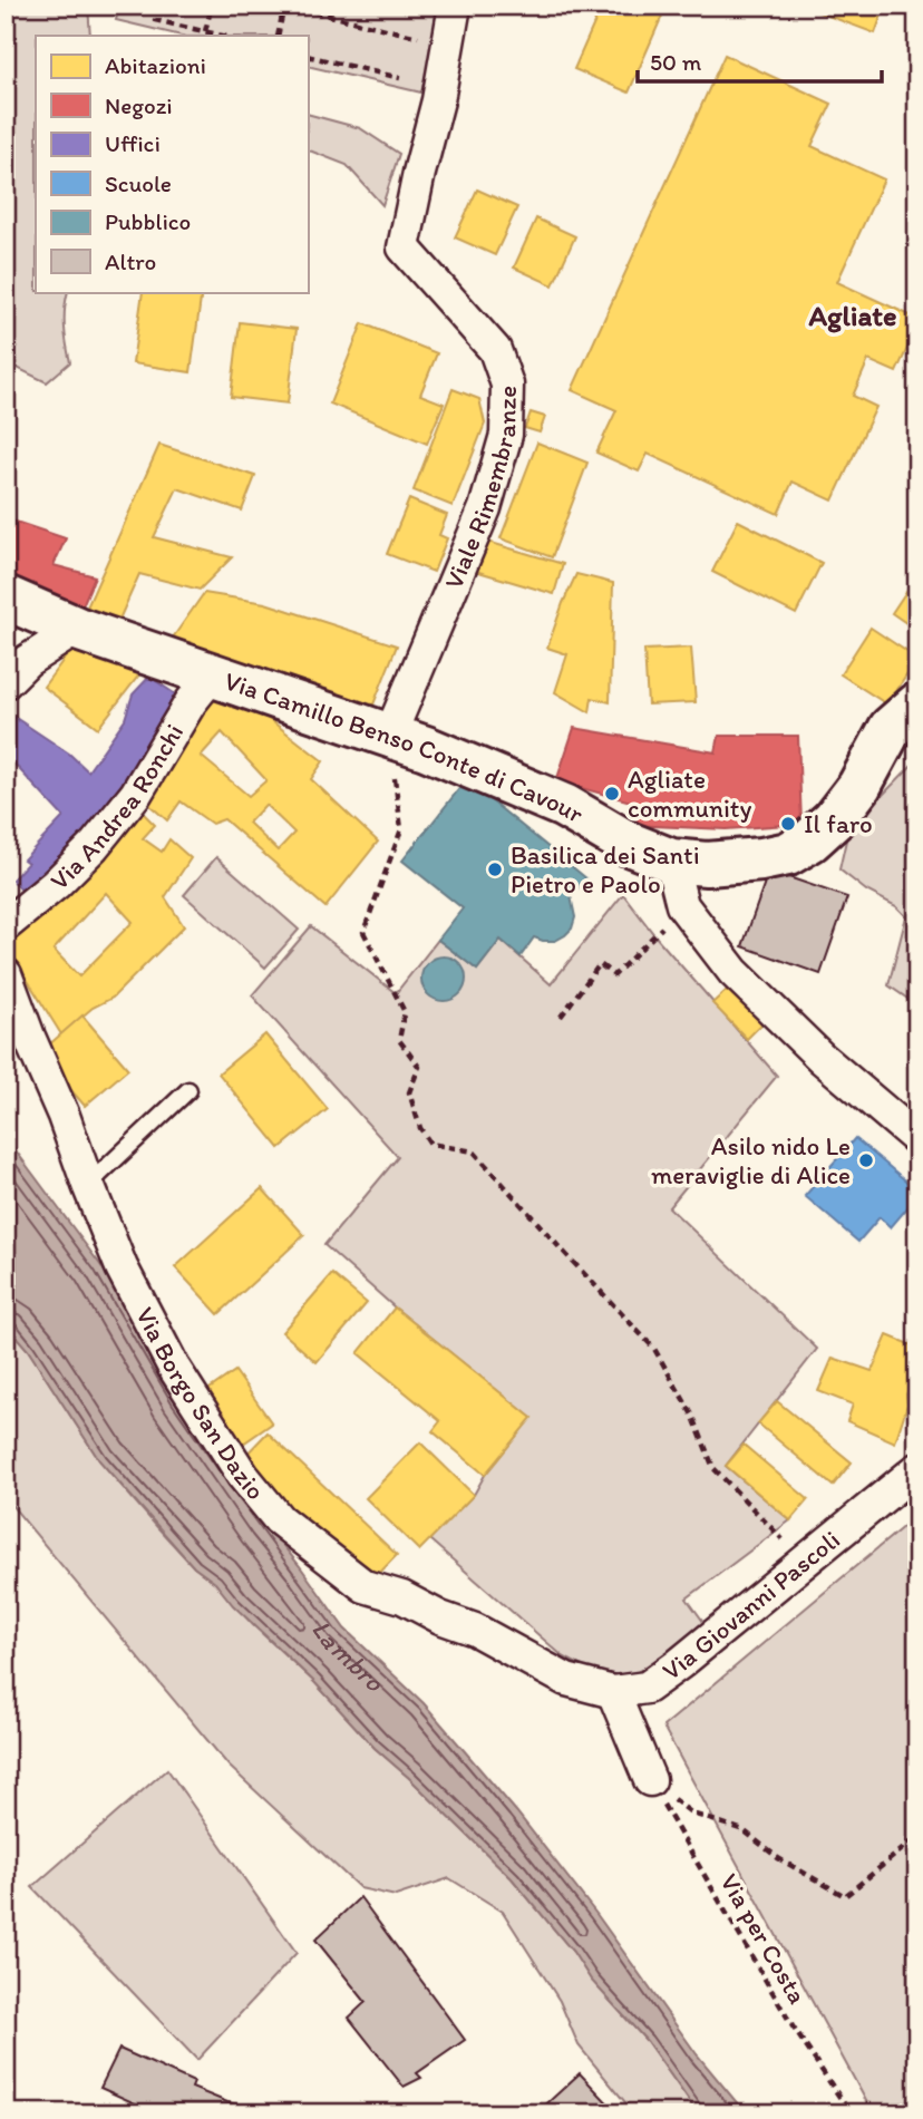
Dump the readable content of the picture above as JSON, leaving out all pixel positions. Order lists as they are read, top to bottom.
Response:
{
  "streets": {
    "street": [
      "Viale Rimembranze",
      "Via Camillo Benso Conte di Cavour",
      "Via Andrea Ronchi",
      "Via Borgo San Dazio",
      "Via Giovanni Pascoli"
    ],
    "path": ["Via per Costa"]
  },
  "crossings": [
    ["Viale Rimembranze", "Via Camillo Benso Conte di Cavour"],
    ["Via Camillo Benso Conte di Cavour", "Via Andrea Ronchi"],
    ["Via Borgo San Dazio", "Via Giovanni Pascoli"]
  ],
  "districts": ["Agliate"],
  "water": ["Lambro"],
  "places": [
    "Agliate community",
    "Il faro",
    "Basilica dei Santi Pietro e Paolo",
    "Asilo nido Le meraviglie di Alice"
  ],
  "legend": [
    "Abitazioni",
    "Negozi",
    "Uffici",
    "Scuole",
    "Pubblico",
    "Altro"
  ],
  "scale_bar": "50 m"
}
